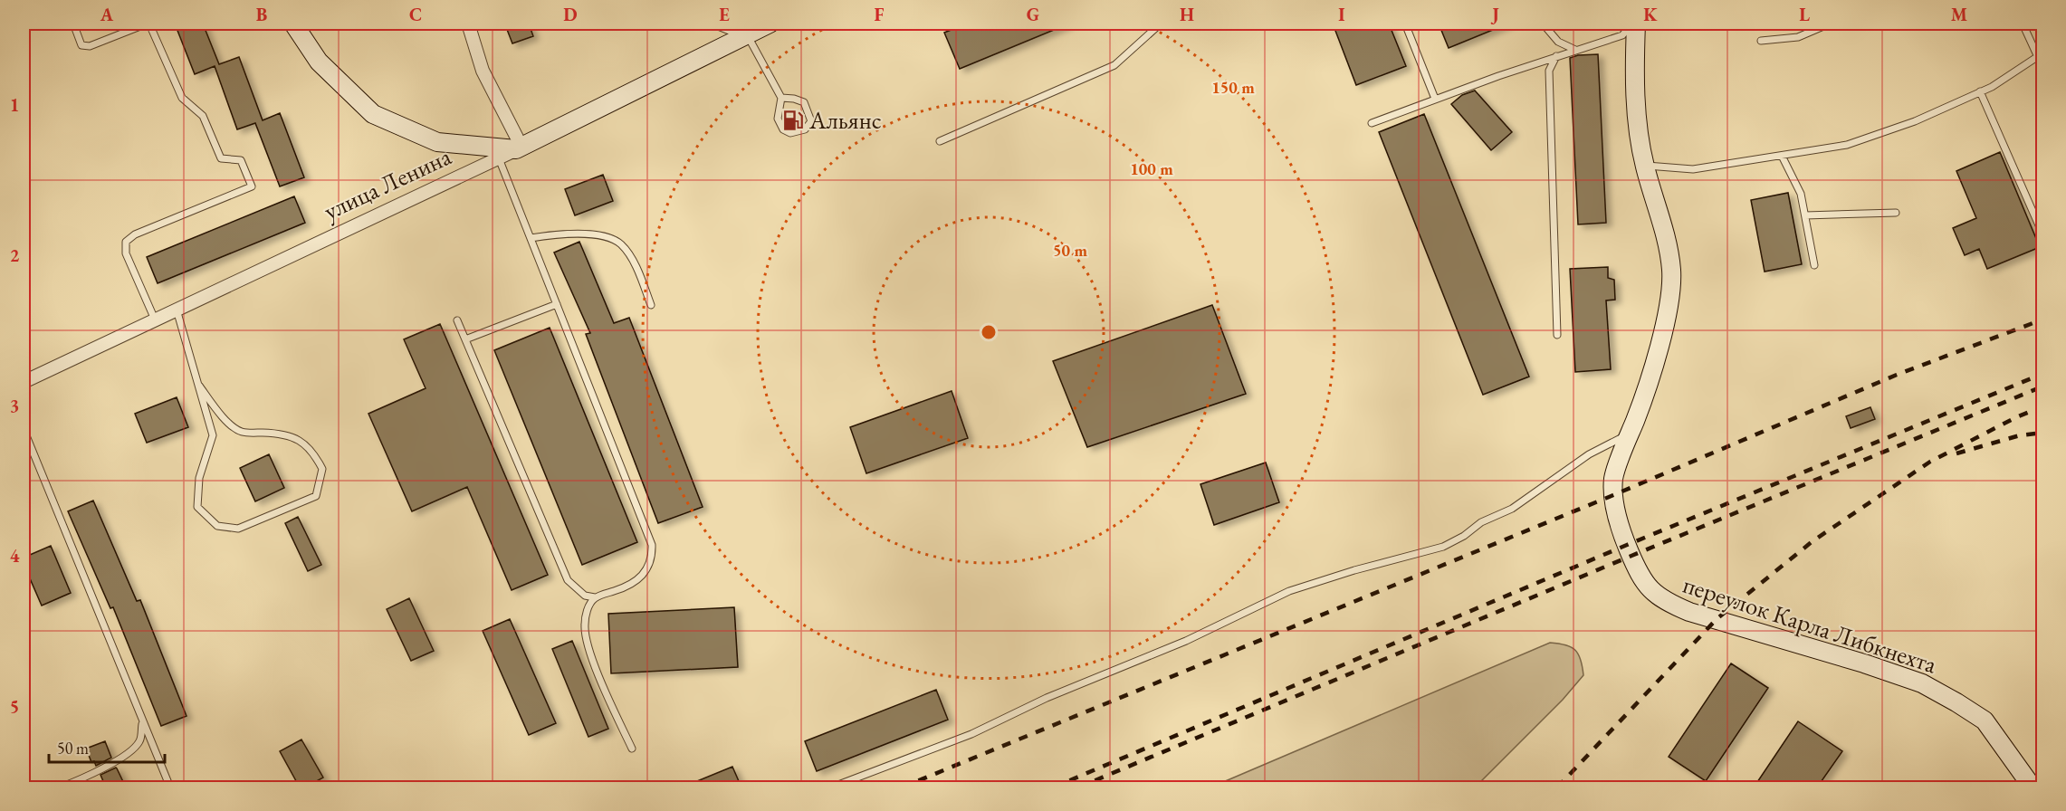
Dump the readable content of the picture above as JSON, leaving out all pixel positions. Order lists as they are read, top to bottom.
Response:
{
  "streets": {
    "main road": ["улица Ленина", "переулок Карла Либкнехта"]
  },
  "places": {
    "fuel station": ["Альянс"]
  },
  "scale_bar": "50 m",
  "grid": {
    "columns": [
      "A",
      "B",
      "C",
      "D",
      "E",
      "F",
      "G",
      "H",
      "I",
      "J",
      "K",
      "L",
      "M"
    ],
    "rows": [
      "1",
      "2",
      "3",
      "4",
      "5"
    ]
  },
  "rings": ["150 m", "100 m", "50 m"]
}
